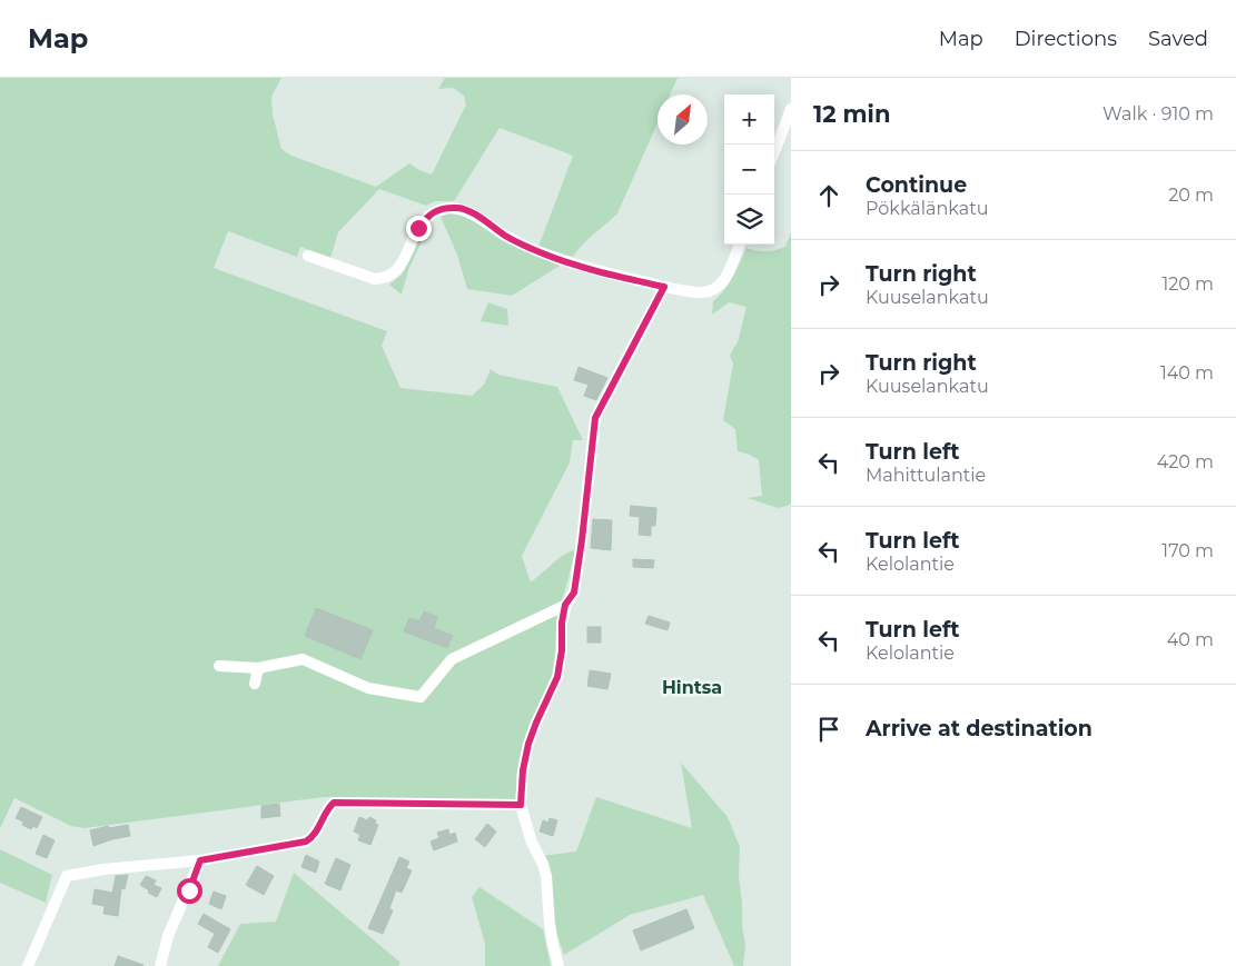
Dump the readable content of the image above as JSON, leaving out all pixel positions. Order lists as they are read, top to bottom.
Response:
{
  "districts": ["Hintsa"],
  "north": "top right",
  "page": {
    "header": "Map",
    "nav": ["Map", "Directions", "Saved"],
    "heading": ["12 min", "Walk · 910 m"],
    "map_buttons": ["+", "−"],
    "list": [
      ["Continue", "Pökkälänkatu", "20 m"],
      ["Turn right", "Kuuselankatu", "120 m"],
      ["Turn right", "Kuuselankatu", "140 m"],
      ["Turn left", "Mahittulantie", "420 m"],
      ["Turn left", "Kelolantie", "170 m"],
      ["Turn left", "Kelolantie", "40 m"],
      "Arrive at destination"
    ]
  }
}
